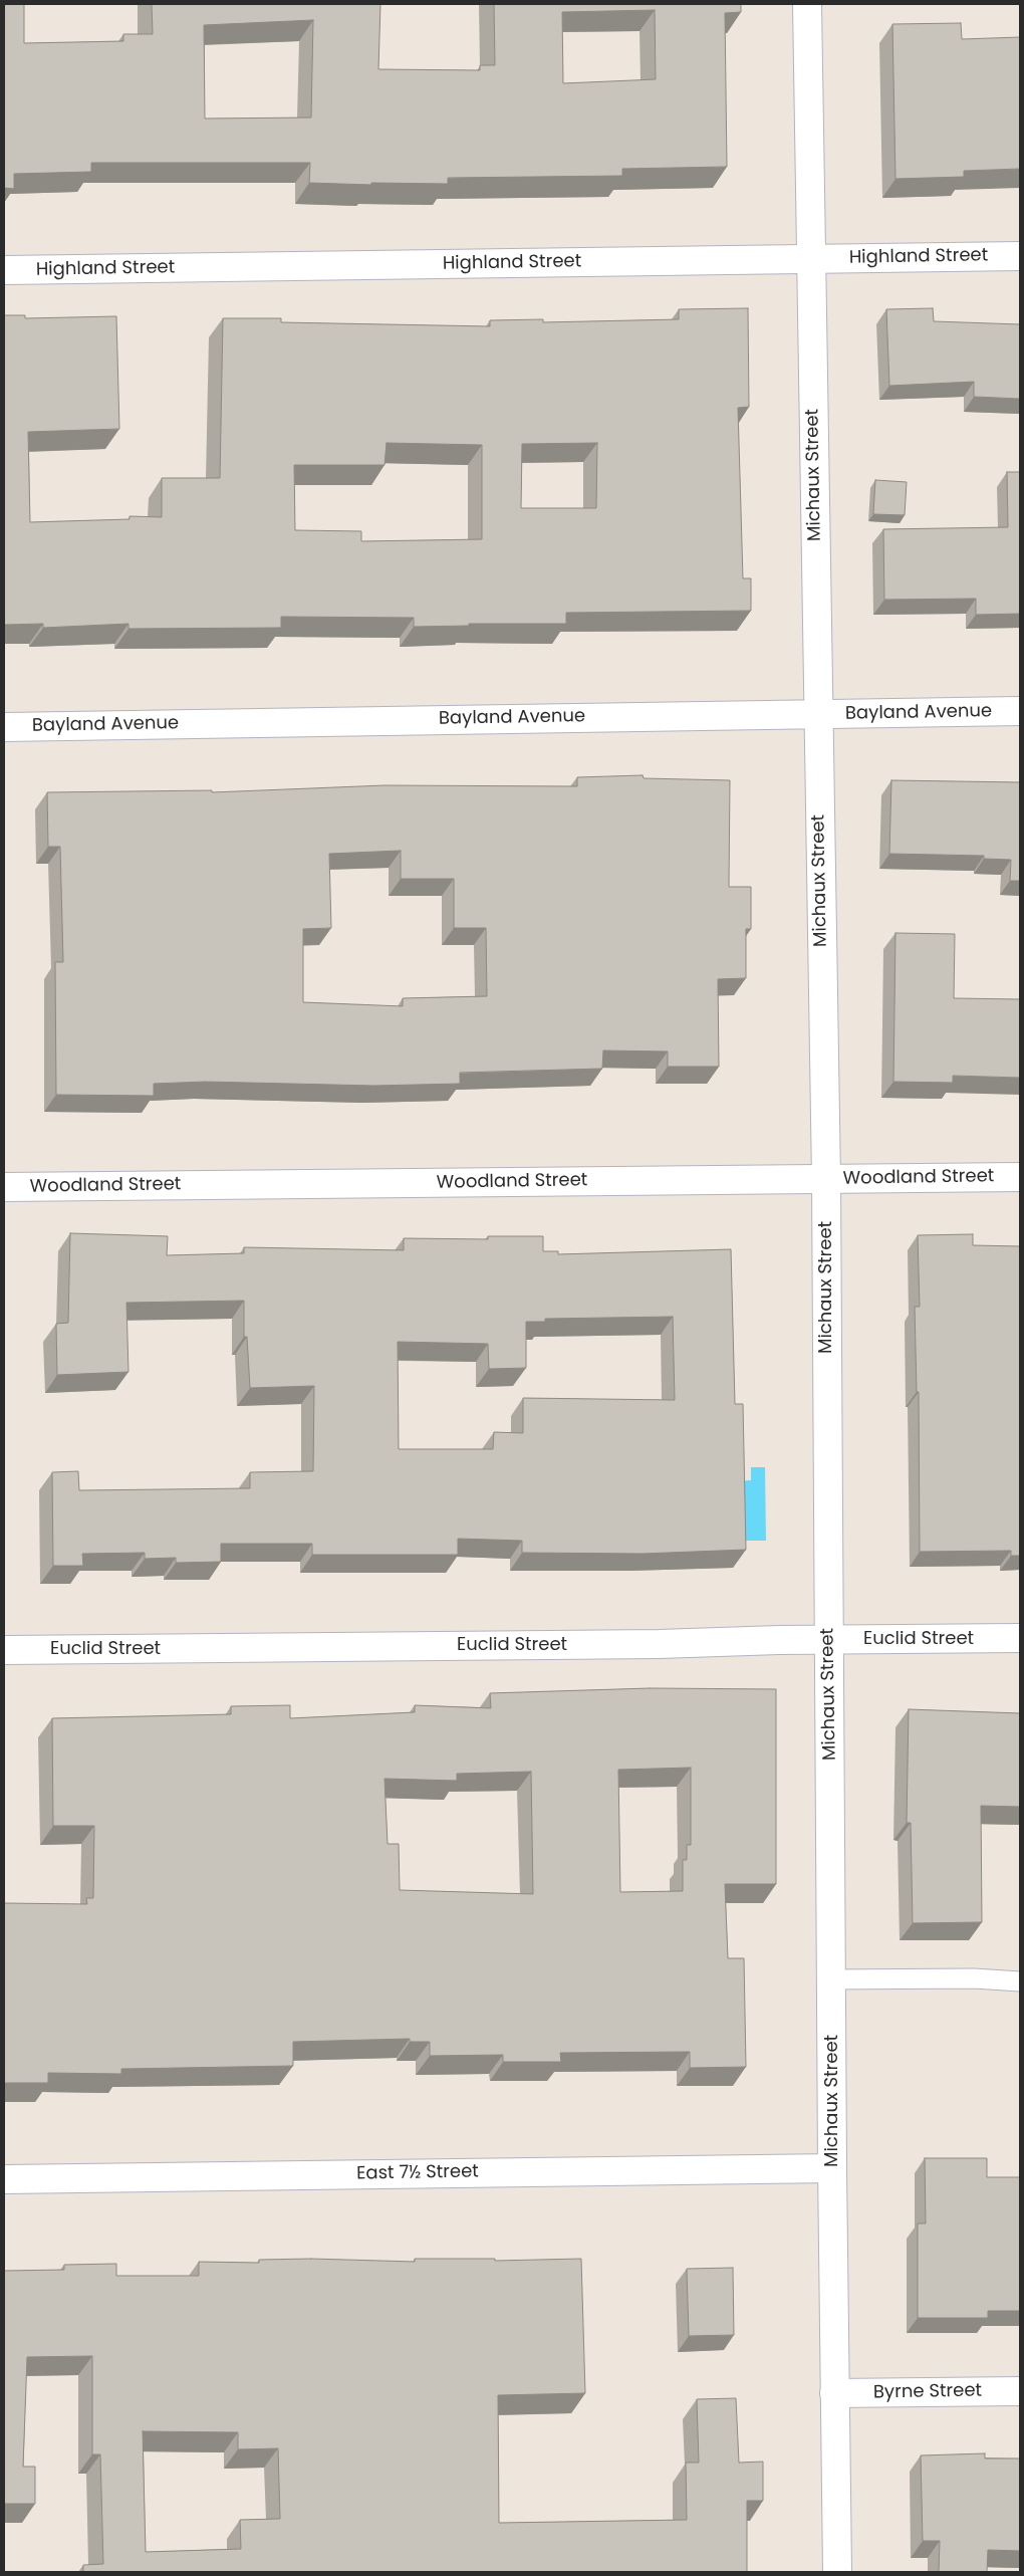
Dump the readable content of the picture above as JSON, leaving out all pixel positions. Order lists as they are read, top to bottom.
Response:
{
  "streets": {
    "street": [
      "Highland Street",
      "Michaux Street",
      "Bayland Avenue",
      "Woodland Street",
      "Euclid Street",
      "East 7½ Street",
      "Byrne Street"
    ]
  },
  "crossings": [
    ["Highland Street", "Michaux Street"],
    ["Michaux Street", "Bayland Avenue"],
    ["Michaux Street", "Woodland Street"],
    ["Michaux Street", "Euclid Street"],
    ["Michaux Street", "East 7½ Street"],
    ["Michaux Street", "Byrne Street"]
  ]
}
